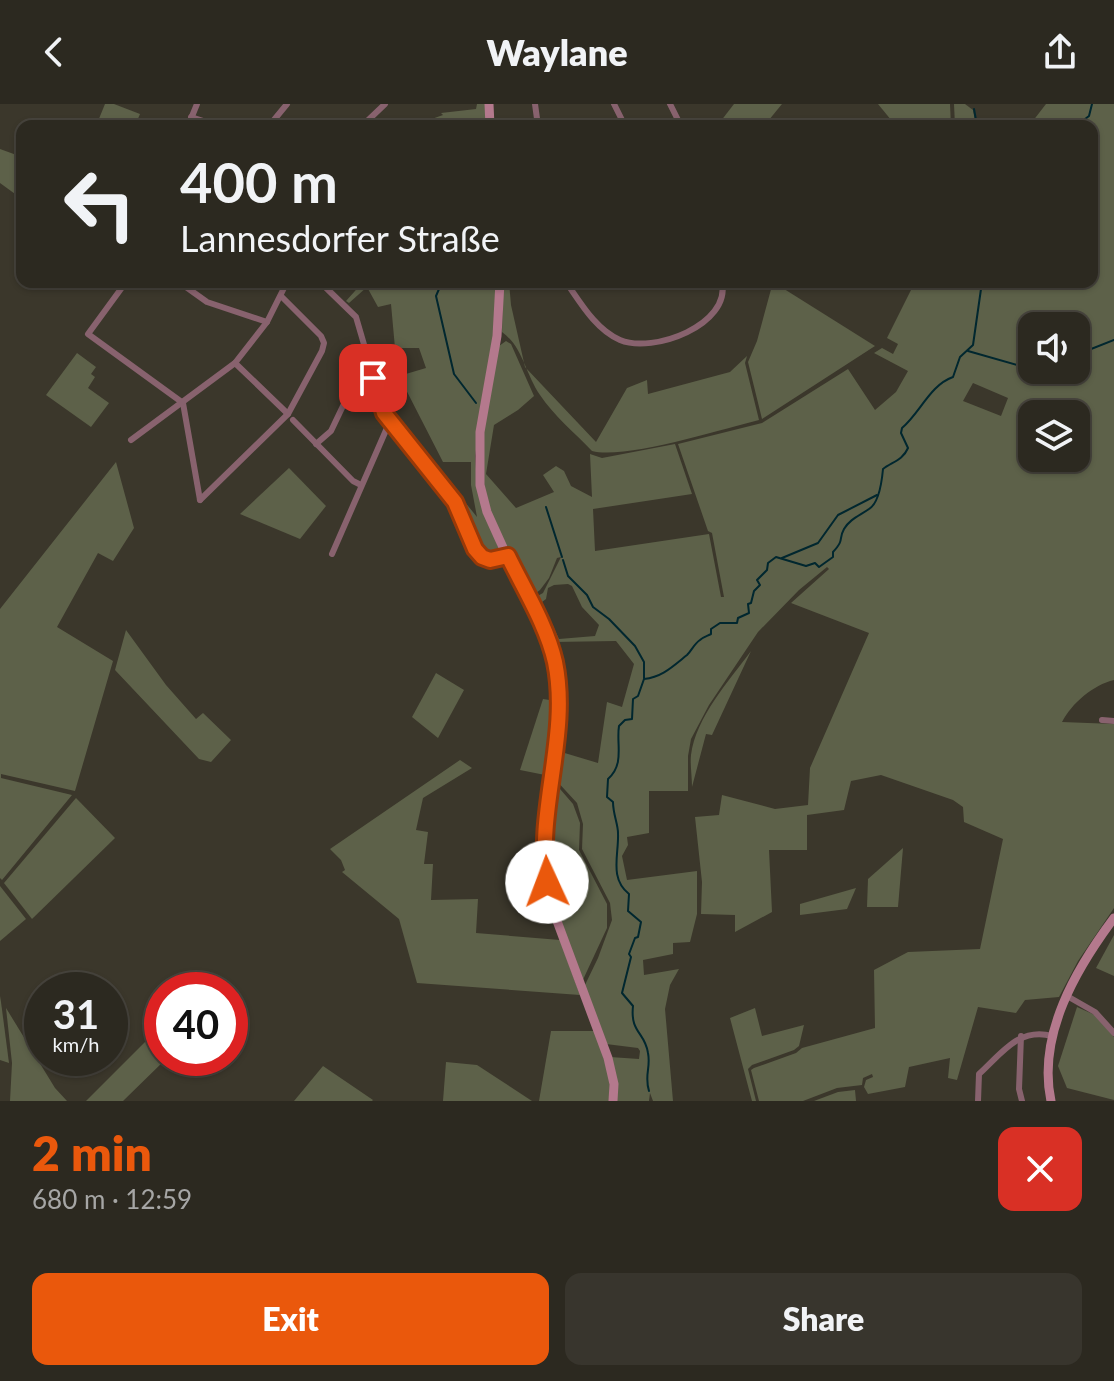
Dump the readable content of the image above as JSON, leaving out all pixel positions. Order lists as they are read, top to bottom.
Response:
{
  "page": {
    "header": "Waylane",
    "turn": ["400 m", "Lannesdorfer Straße"],
    "speed": "31 km/h",
    "limit": "40",
    "heading": ["2 min", "680 m · 12:59"],
    "buttons": ["Exit", "Share"]
  }
}
